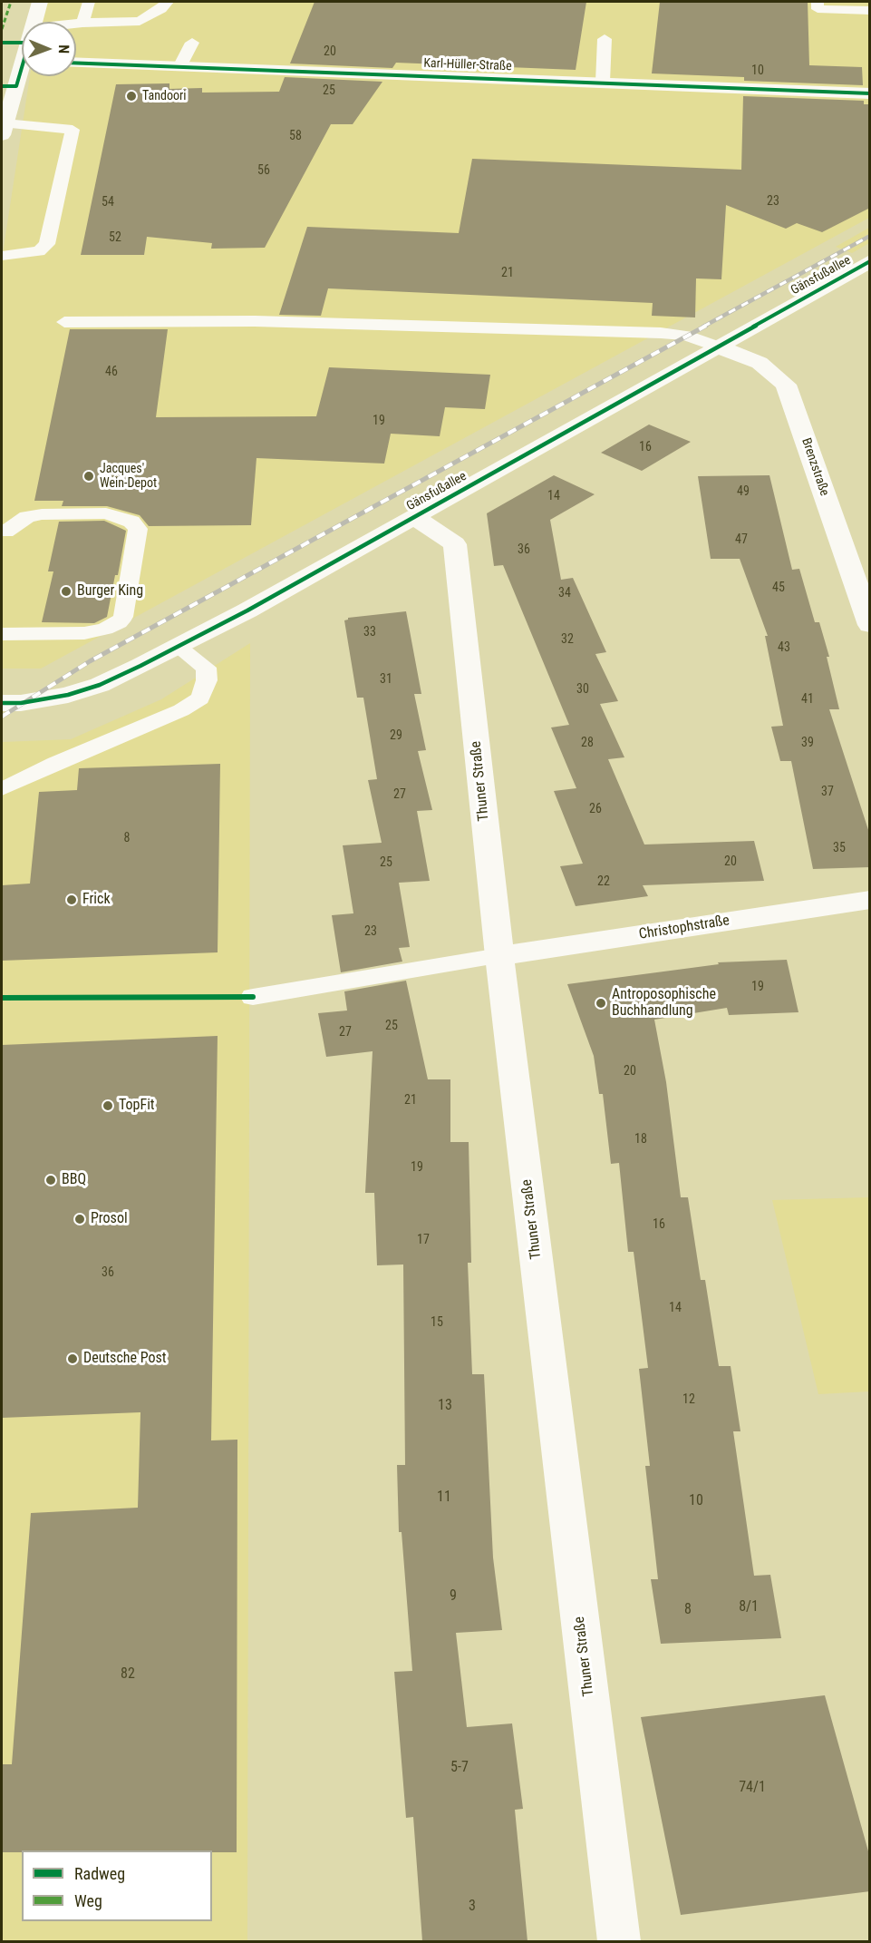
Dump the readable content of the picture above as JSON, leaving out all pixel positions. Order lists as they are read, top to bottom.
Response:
{
  "streets": {
    "street": [
      "Karl-Hüller-Straße",
      "Gänsfußallee",
      "Brenzstraße",
      "Thuner Straße",
      "Christophstraße"
    ]
  },
  "crossings": [
    ["Gänsfußallee", "Brenzstraße"],
    ["Gänsfußallee", "Thuner Straße"],
    ["Thuner Straße", "Christophstraße"]
  ],
  "places": [
    "Tandoori",
    "Jacques' Wein-Depot",
    "Burger King",
    "Frick",
    "Antroposophische Buchhandlung",
    "TopFit",
    "BBQ",
    "Prosol",
    "Deutsche Post"
  ],
  "house_numbers": [
    "20",
    "10",
    "25",
    "58",
    "56",
    "23",
    "54",
    "52",
    "21",
    "46",
    "19",
    "16",
    "49",
    "14",
    "47",
    "36",
    "45",
    "34",
    "33",
    "32",
    "43",
    "31",
    "30",
    "41",
    "29",
    "28",
    "39",
    "37",
    "27",
    "26",
    "8",
    "35",
    "20",
    "25",
    "22",
    "23",
    "19",
    "25",
    "27",
    "20",
    "21",
    "18",
    "19",
    "16",
    "17",
    "36",
    "14",
    "15",
    "12",
    "13",
    "11",
    "10",
    "9",
    "8/1",
    "8",
    "82",
    "5-7",
    "74/1",
    "3"
  ],
  "legend": ["Radweg", "Weg"],
  "north": "right"
}
